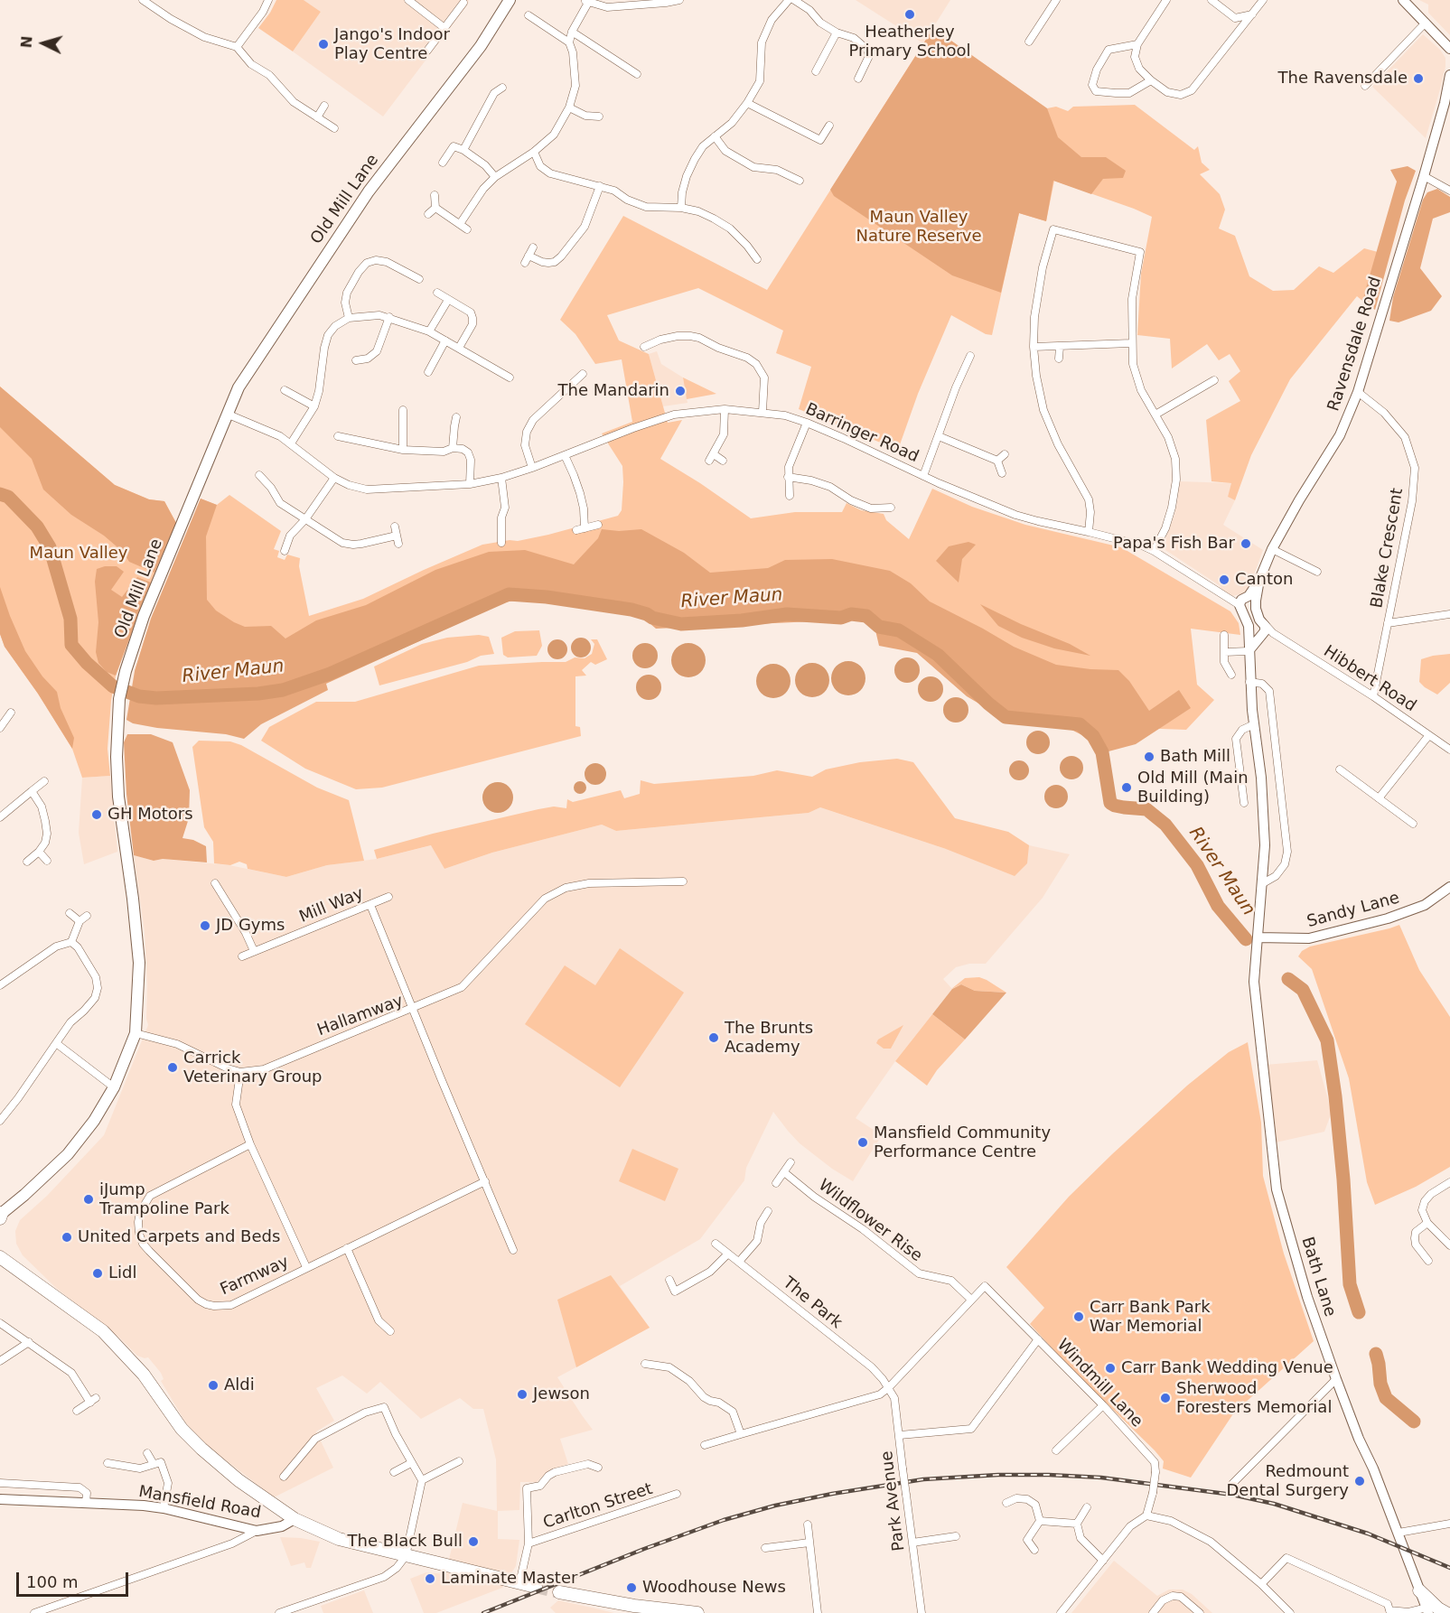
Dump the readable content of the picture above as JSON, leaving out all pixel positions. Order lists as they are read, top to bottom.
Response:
{
  "streets": {
    "main road": [
      "Old Mill Lane",
      "Ravensdale Road",
      "Sandy Lane",
      "Bath Lane",
      "Mansfield Road"
    ],
    "street": [
      "Barringer Road",
      "Blake Crescent",
      "Hibbert Road",
      "Mill Way",
      "Hallamway",
      "Wildflower Rise",
      "Farmway",
      "The Park",
      "Windmill Lane",
      "Park Avenue",
      "Carlton Street"
    ]
  },
  "crossings": [
    ["Old Mill Lane", "Barringer Road"],
    ["Old Mill Lane", "Hallamway"],
    ["Ravensdale Road", "Barringer Road"],
    ["Ravensdale Road", "Blake Crescent"],
    ["Blake Crescent", "Hibbert Road"],
    ["Sandy Lane", "Bath Lane"],
    ["Hallamway", "Farmway"],
    ["Wildflower Rise", "Windmill Lane"],
    ["The Park", "Park Avenue"]
  ],
  "water": ["River Maun"],
  "parks": ["Maun Valley Nature Reserve", "Maun Valley"],
  "places": [
    "Heatherley Primary School",
    "Jango's Indoor Play Centre",
    "The Ravensdale",
    "The Mandarin",
    "Papa's Fish Bar",
    "Canton",
    "Bath Mill",
    "Old Mill (Main Building)",
    "GH Motors",
    "JD Gyms",
    "The Brunts Academy",
    "Carrick Veterinary Group",
    "Mansfield Community Performance Centre",
    "iJump Trampoline Park",
    "United Carpets and Beds",
    "Lidl",
    "Carr Bank Park War Memorial",
    "Carr Bank Wedding Venue",
    "Aldi",
    "Jewson",
    "Sherwood Foresters Memorial",
    "Redmount Dental Surgery",
    "The Black Bull",
    "Laminate Master",
    "Woodhouse News"
  ],
  "scale_bar": "100 m",
  "north": "left"
}
